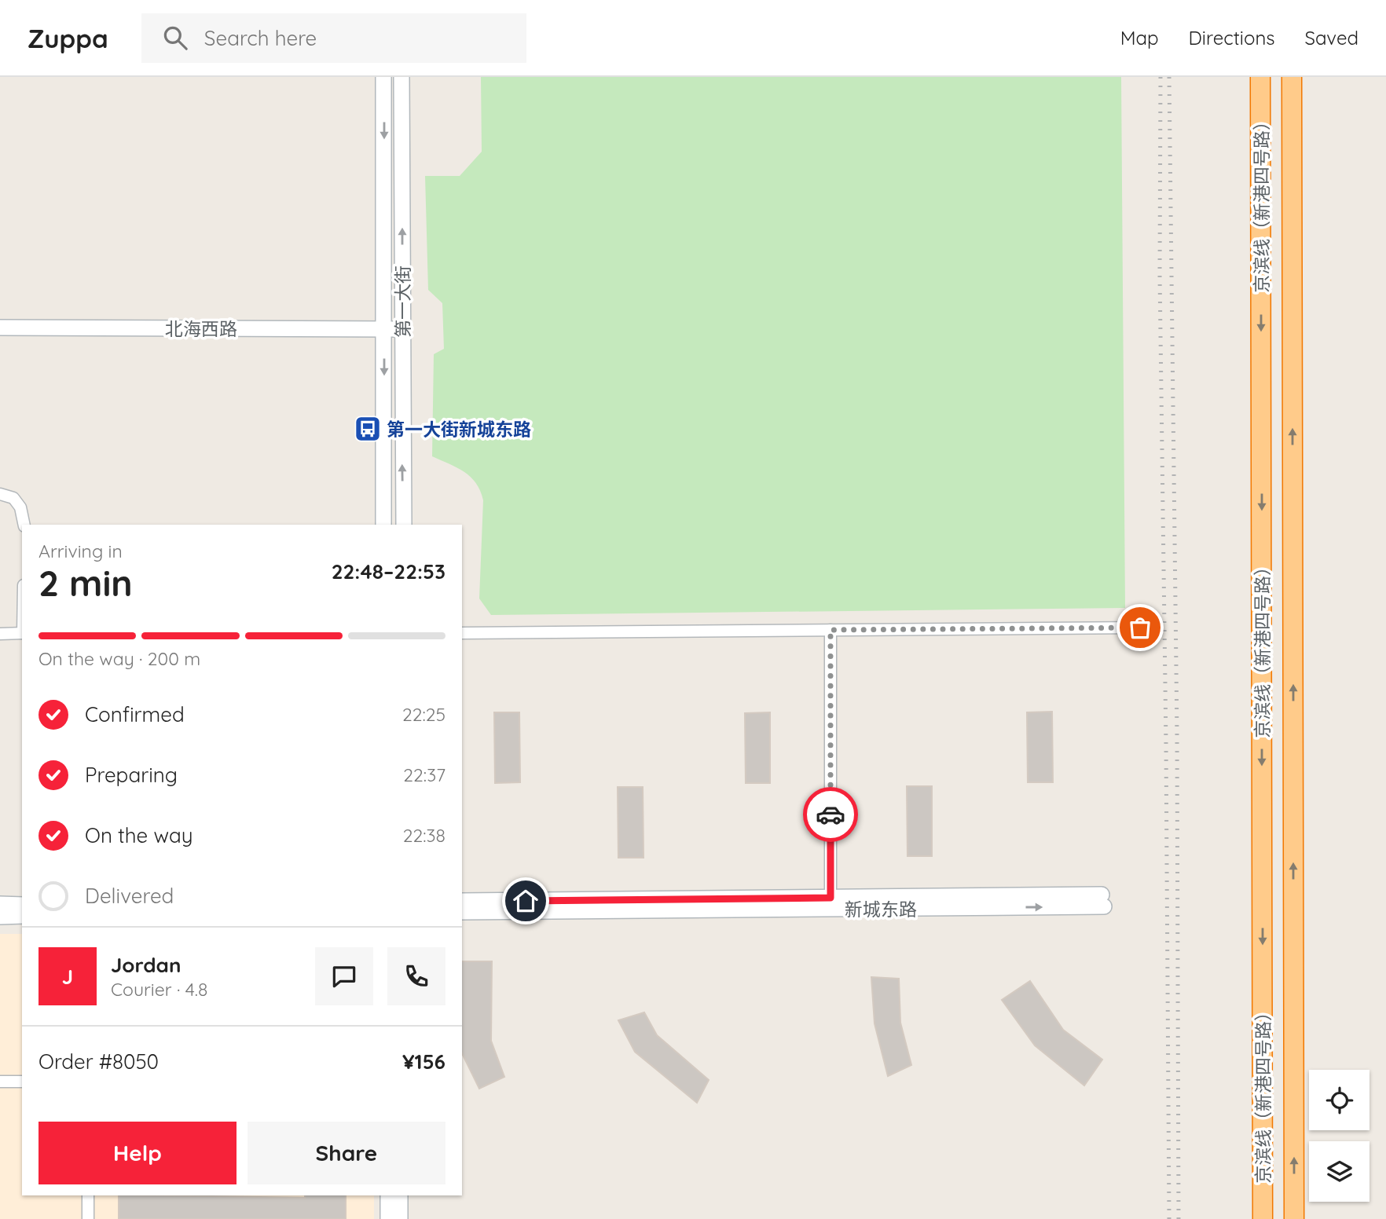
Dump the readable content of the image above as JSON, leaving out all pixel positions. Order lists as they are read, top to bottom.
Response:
{
  "streets": {
    "highway": ["京滨线（新港四号路）"],
    "street": ["第一大街", "北海西路", "新城东路"]
  },
  "crossings": [
    ["第一大街", "北海西路"]
  ],
  "places": {
    "bus stop": ["第一大街新城东路"]
  },
  "page": {
    "header": "Zuppa",
    "search": "Search here",
    "nav": ["Map", "Directions", "Saved"],
    "heading": ["2 min", "Arriving in", "22:48–22:53"],
    "panel": [
      "Jordan",
      "Courier · 4.8",
      "Order #8050",
      "¥156"
    ],
    "bar": "On the way · 200 m",
    "list": [
      ["Confirmed", "22:25"],
      ["Preparing", "22:37"],
      ["On the way", "22:38"],
      "Delivered"
    ],
    "round": "J",
    "buttons": ["Help", "Share"]
  }
}
